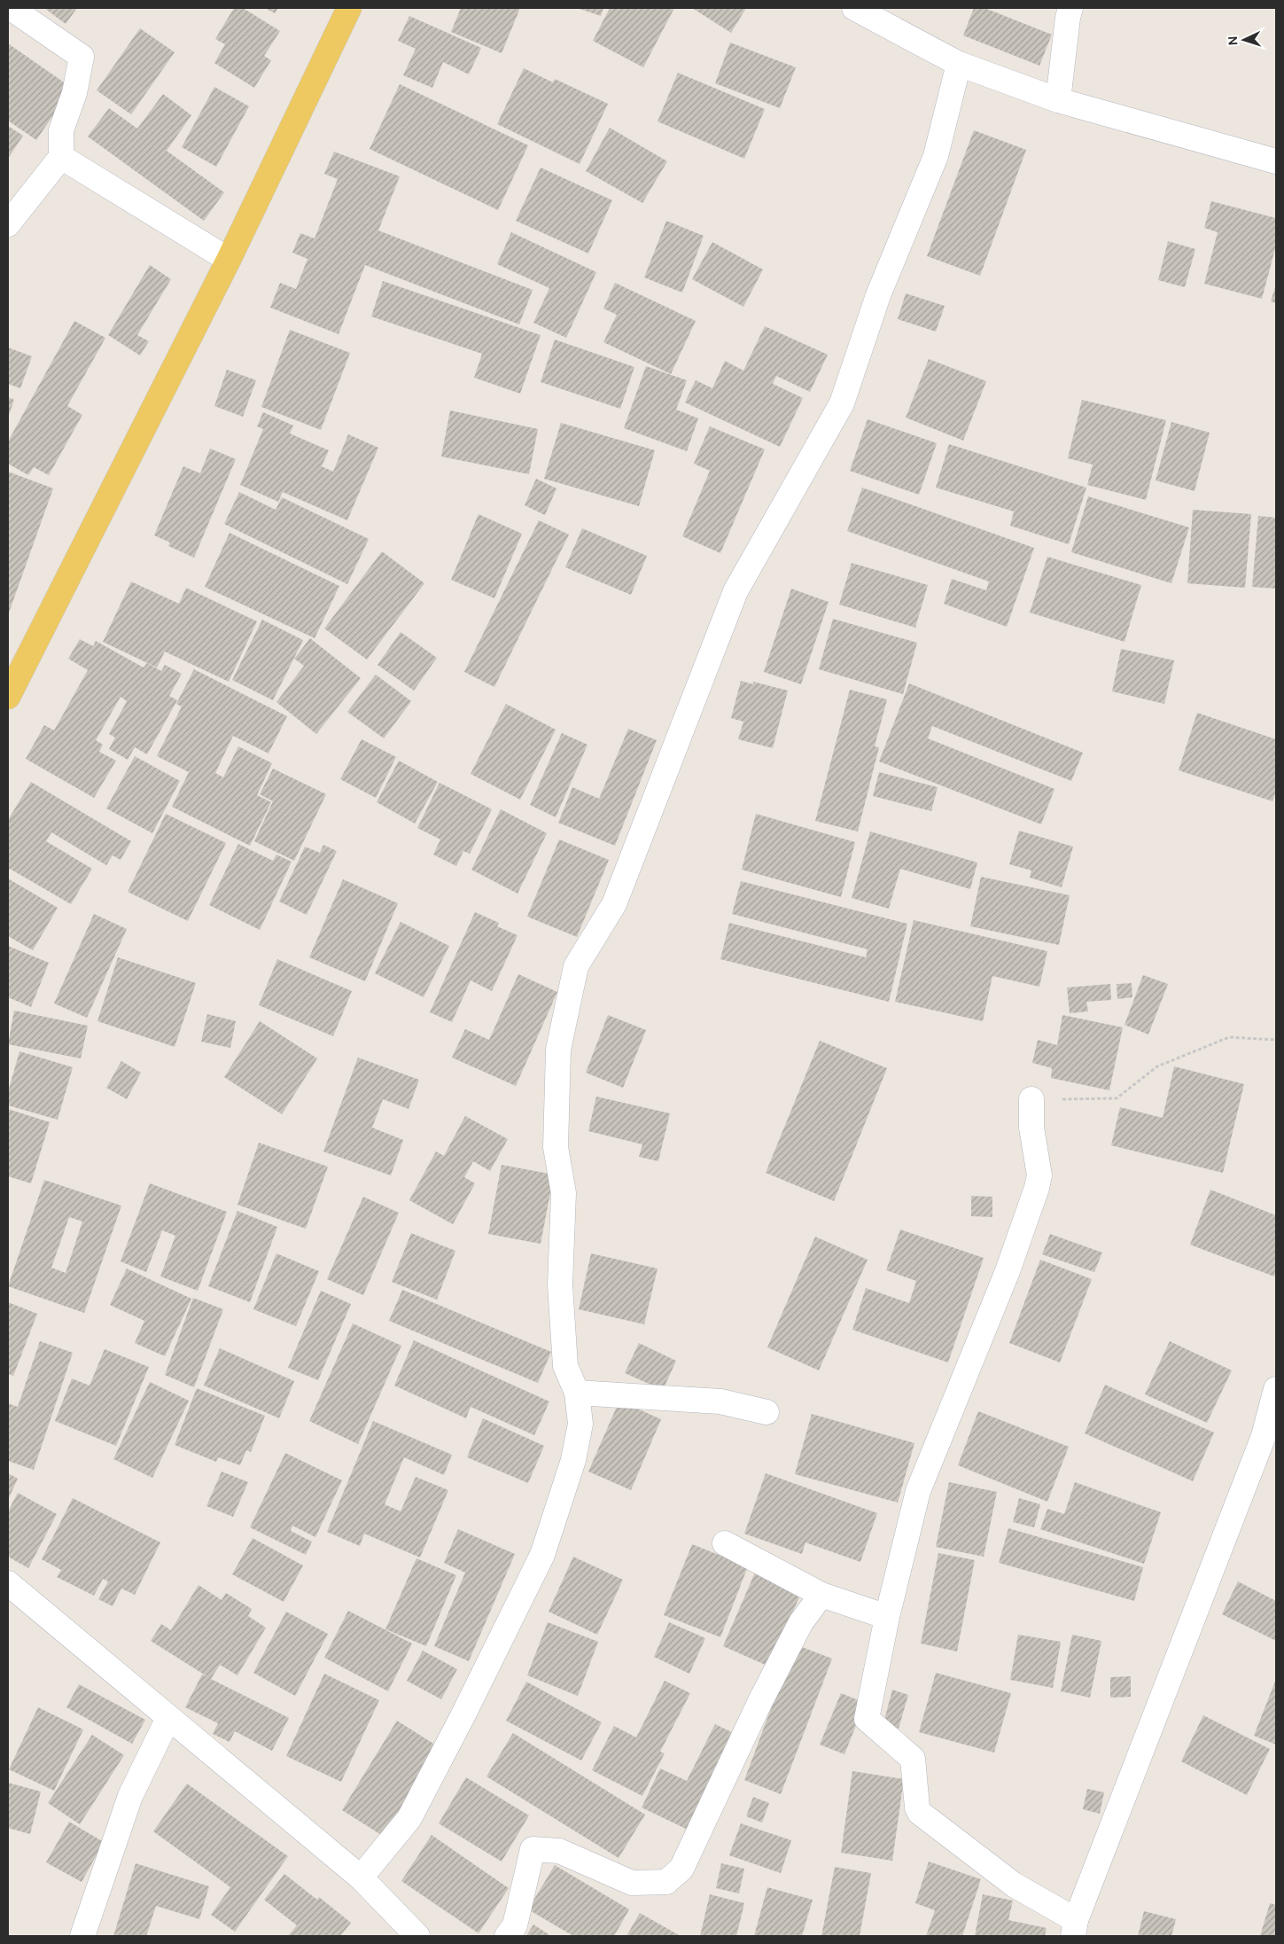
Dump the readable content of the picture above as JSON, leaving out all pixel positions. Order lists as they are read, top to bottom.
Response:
{
  "north": "left"
}
